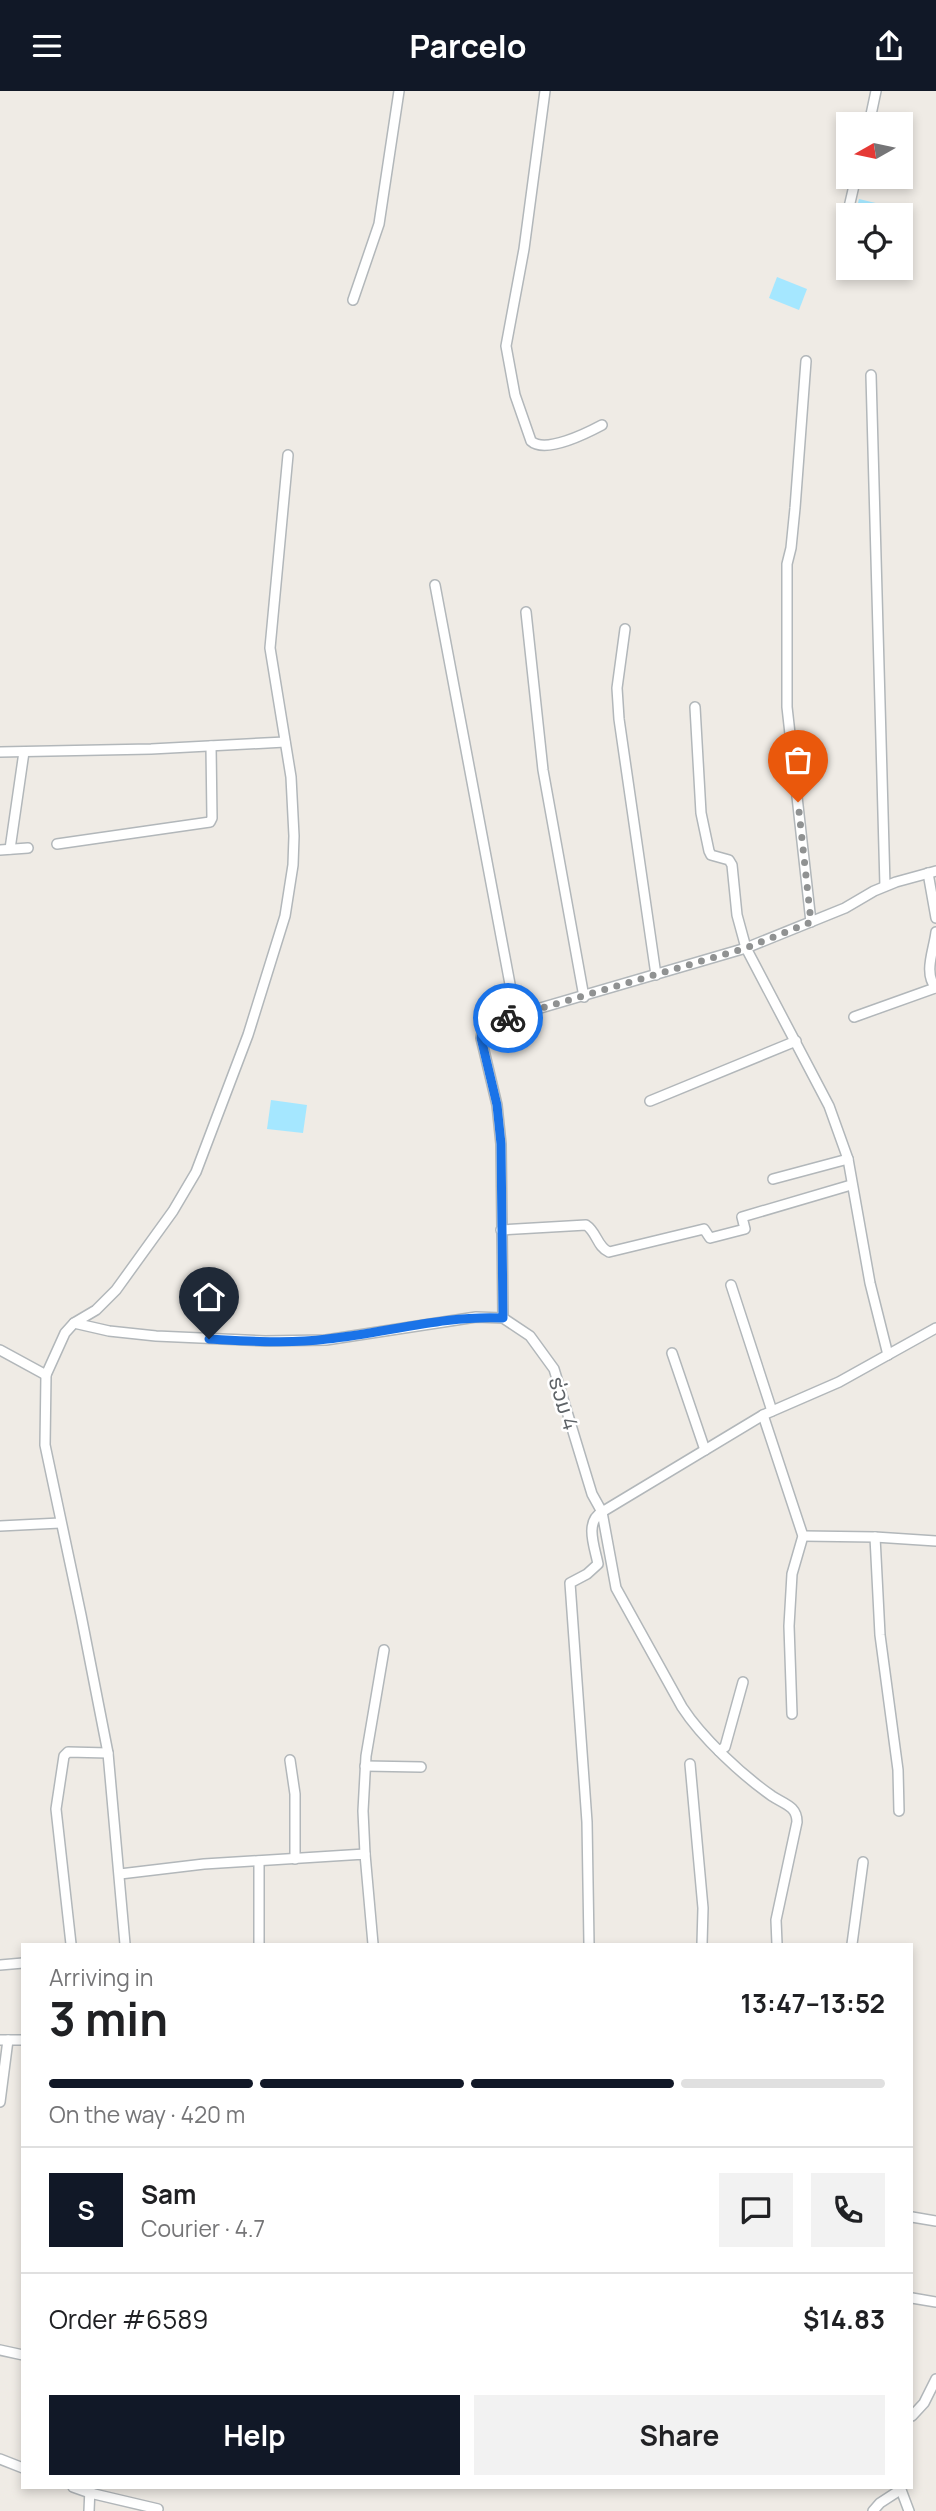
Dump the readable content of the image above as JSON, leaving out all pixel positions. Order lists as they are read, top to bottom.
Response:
{
  "streets": {
    "street": ["ຮ່ວມ 4"]
  },
  "north": "left",
  "page": {
    "header": "Parcelo",
    "heading": ["3 min", "Arriving in", "13:47–13:52"],
    "panel": [
      "Sam",
      "Courier · 4.7",
      "Order #6589",
      "$14.83"
    ],
    "bar": "On the way · 420 m",
    "round": "S",
    "buttons": ["Help", "Share"]
  }
}
